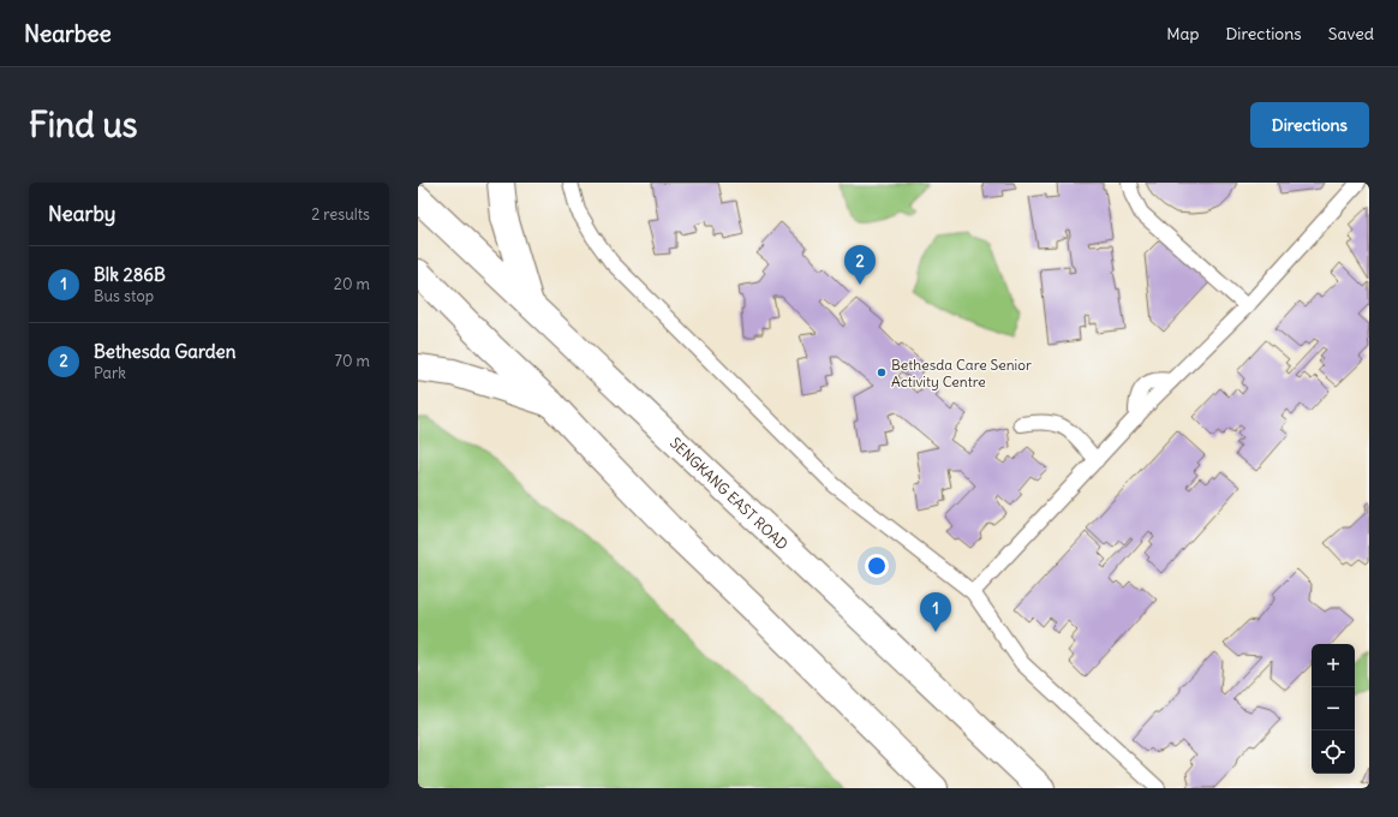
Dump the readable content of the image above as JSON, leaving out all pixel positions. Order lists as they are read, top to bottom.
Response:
{
  "streets": {
    "main road": ["SENGKANG EAST ROAD"]
  },
  "places": ["Bethesda Care Senior Activity Centre"],
  "page": {
    "header": "Nearbee",
    "nav": ["Map", "Directions", "Saved"],
    "buttons": "Directions",
    "title": "Find us",
    "heading": ["Nearby", "2 results"],
    "list": [
      {
        "mark": "1",
        "name": "Blk 286B",
        "note": "Bus stop",
        "value": "20 m"
      },
      {
        "mark": "2",
        "name": "Bethesda Garden",
        "note": "Park",
        "value": "70 m"
      }
    ],
    "pins": ["2", "1"],
    "map_buttons": ["+", "−"]
  }
}
